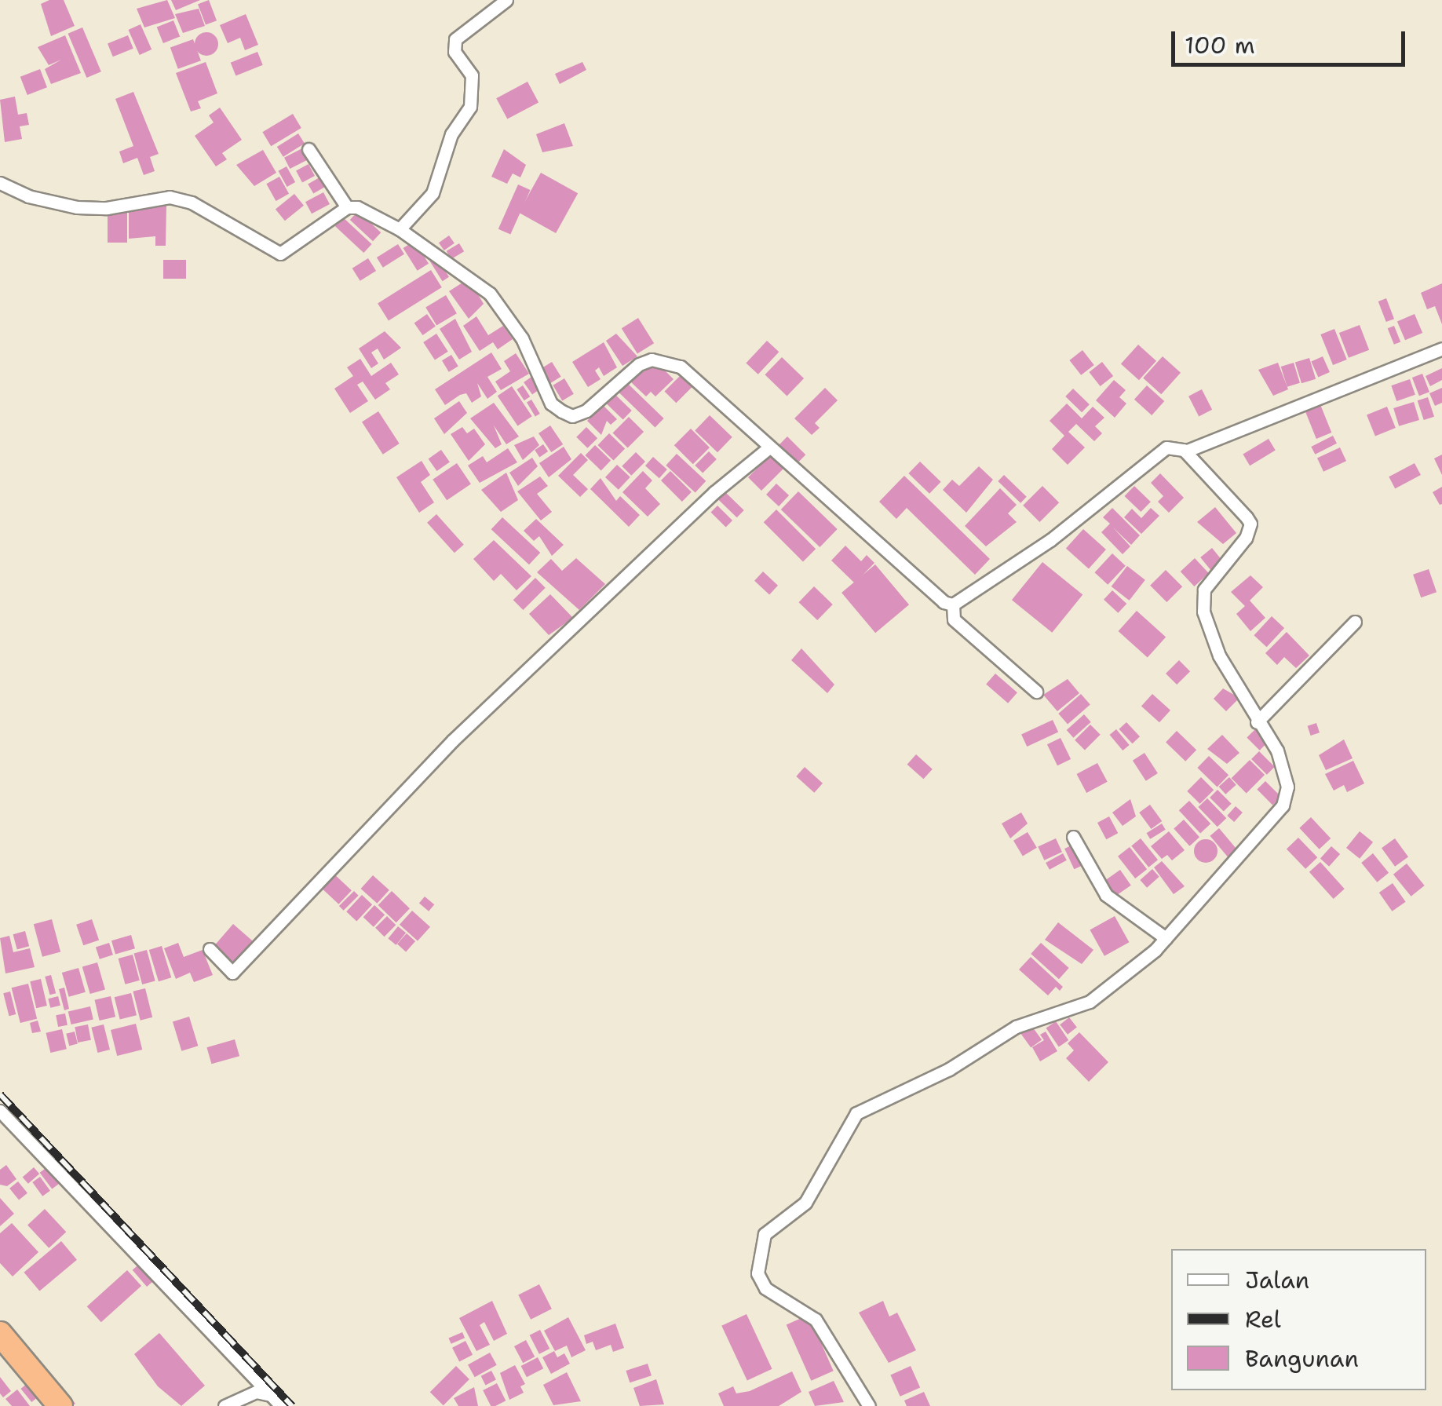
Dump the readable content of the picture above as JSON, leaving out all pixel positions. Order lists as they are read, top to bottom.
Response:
{
  "legend": ["Jalan", "Rel", "Bangunan"],
  "scale_bar": "100 m"
}
